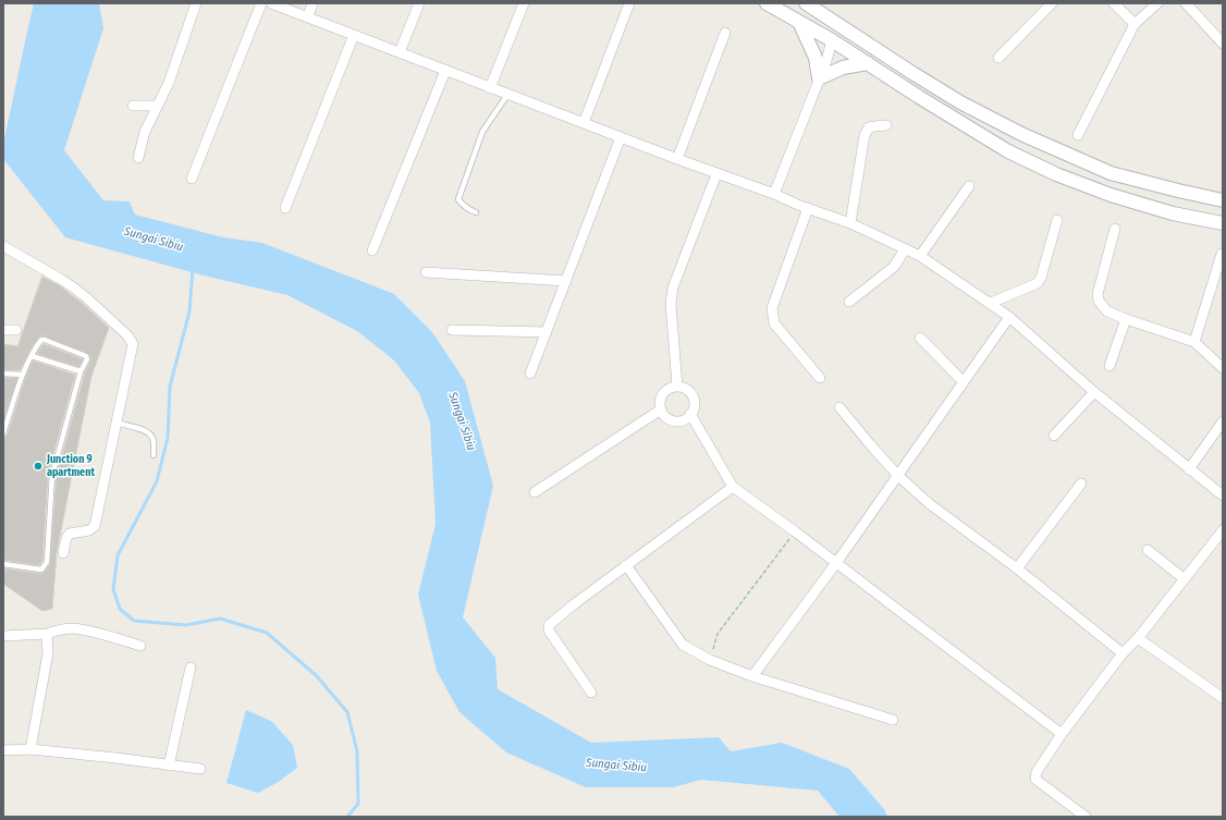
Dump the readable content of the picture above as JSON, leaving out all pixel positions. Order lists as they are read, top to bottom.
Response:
{
  "water": ["Sungai Sibiu"],
  "places": ["Junction 9 apartment"]
}
